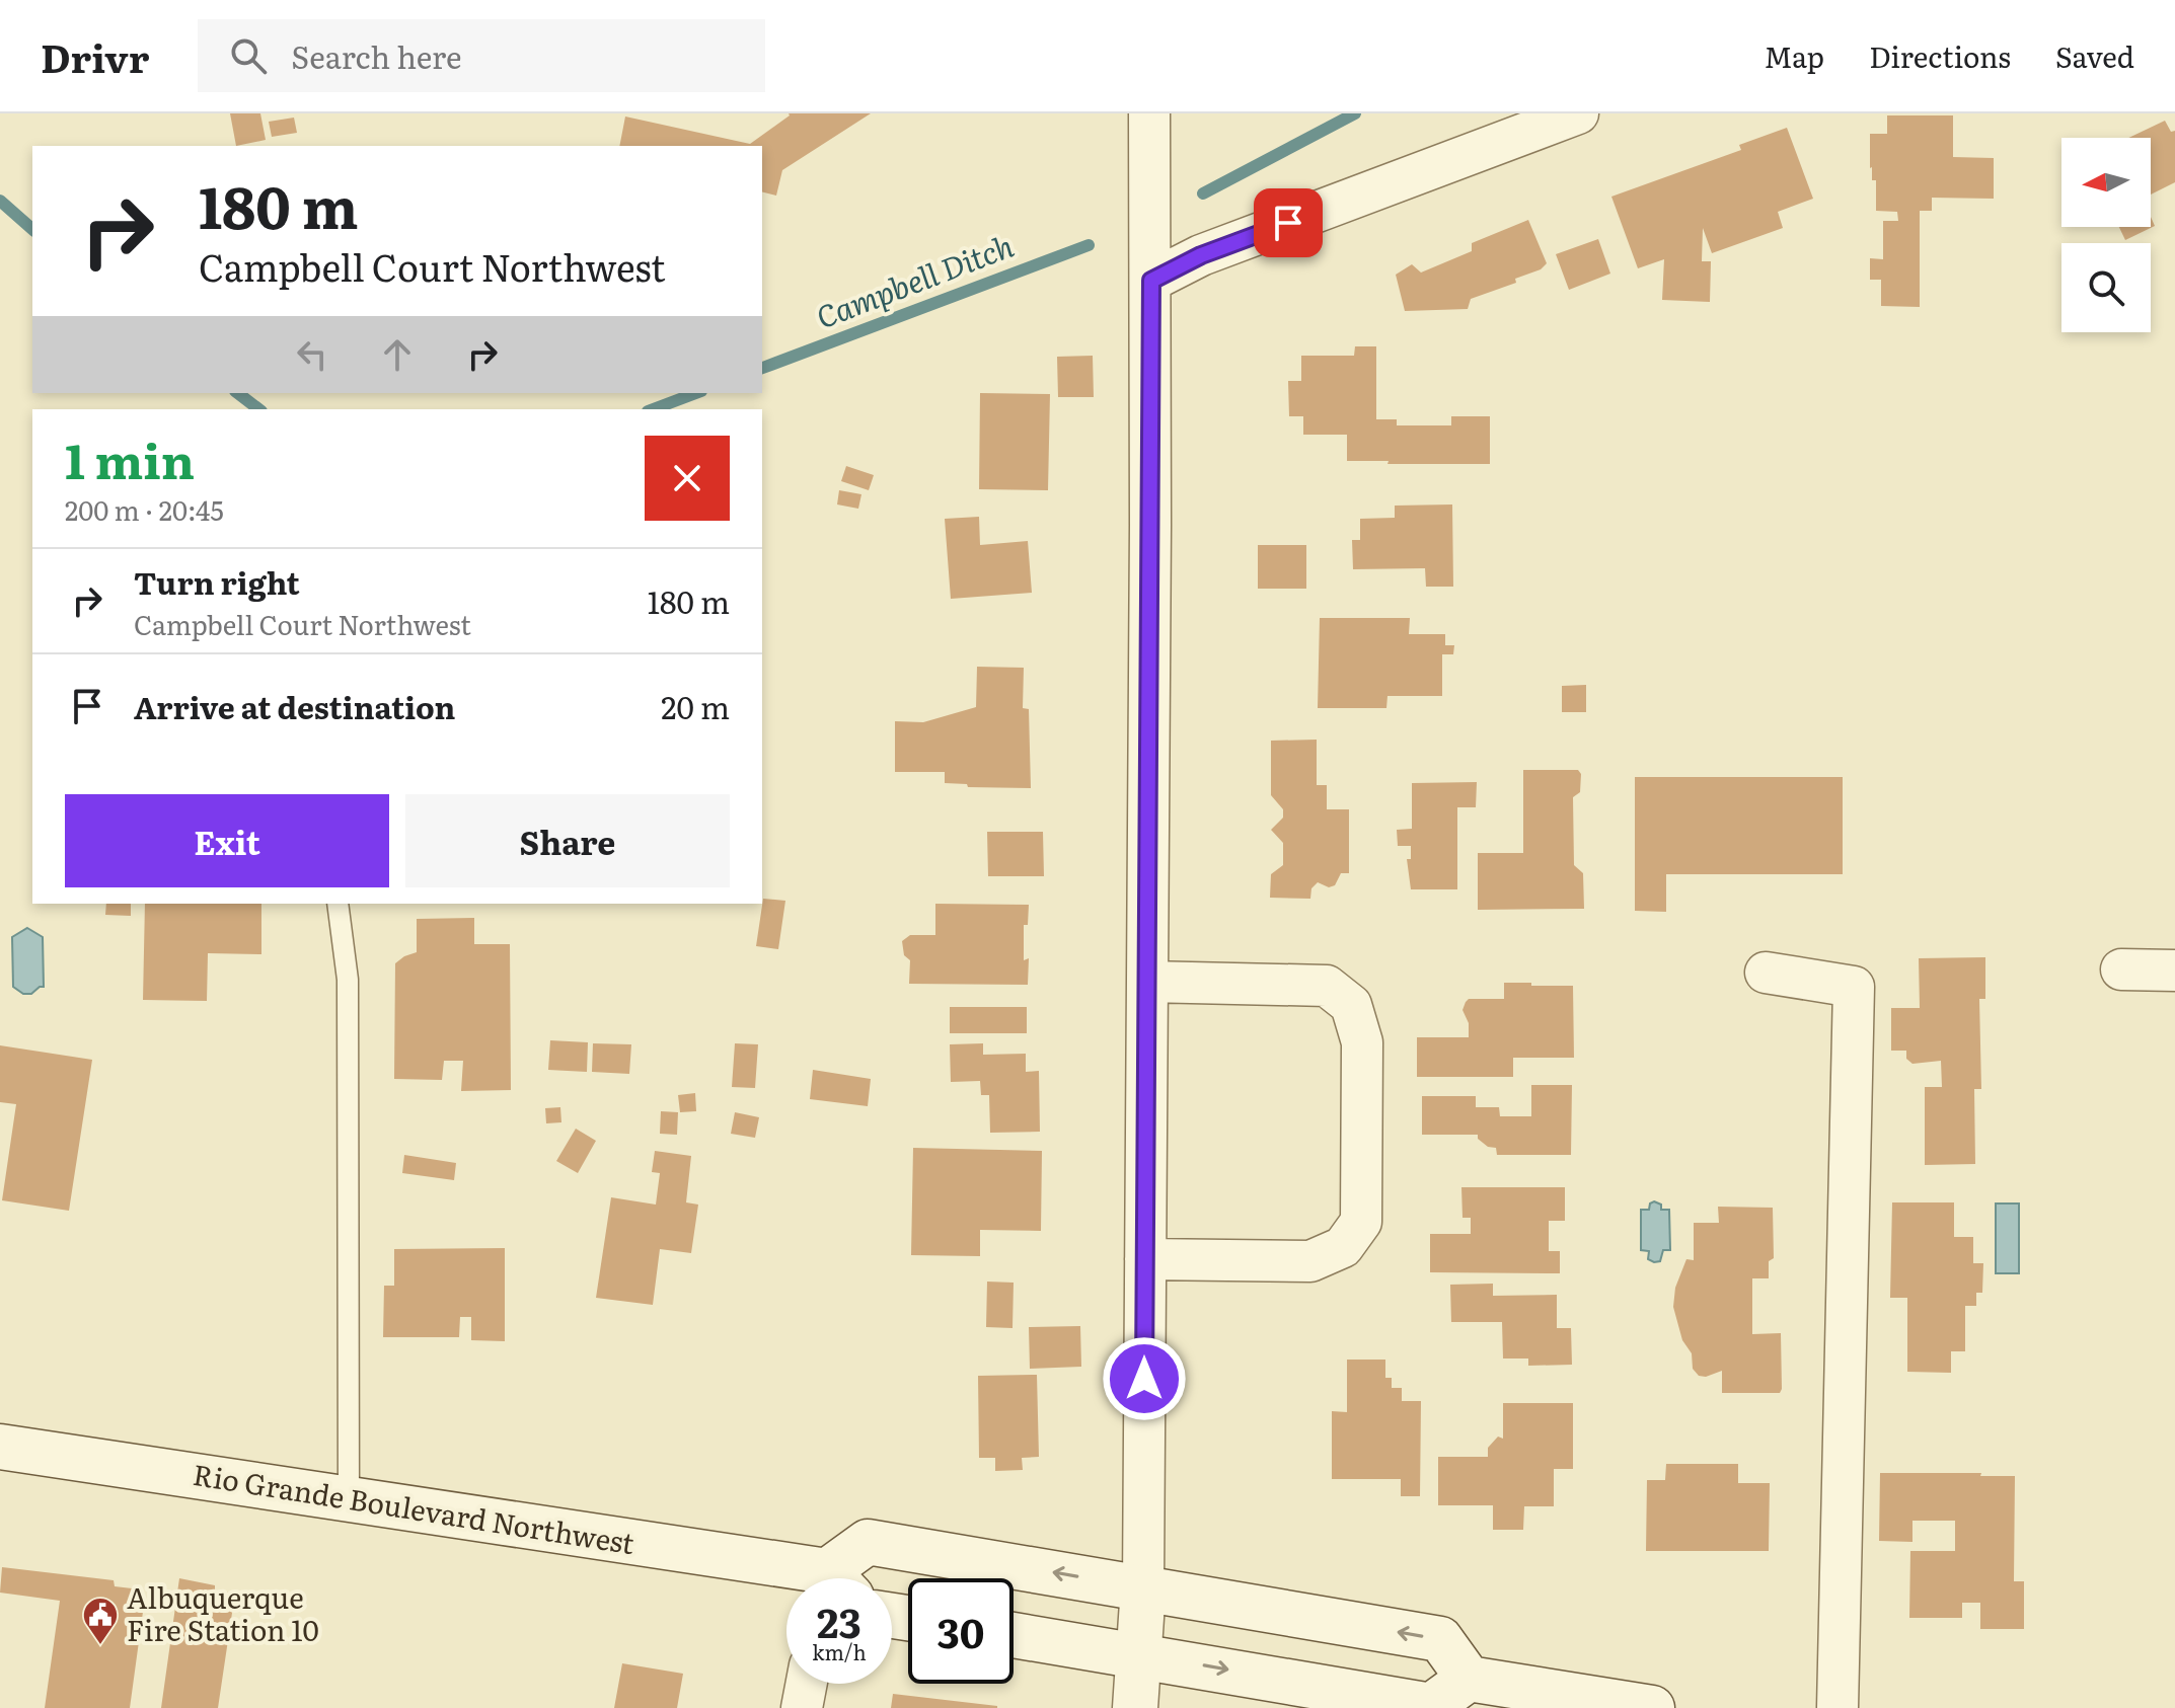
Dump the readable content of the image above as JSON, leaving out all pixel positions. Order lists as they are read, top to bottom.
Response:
{
  "streets": {
    "main road": ["Rio Grande Boulevard Northwest"]
  },
  "water": ["Campbell Ditch"],
  "places": {
    "public building": ["Albuquerque Fire Station 10"]
  },
  "north": "left",
  "page": {
    "header": "Drivr",
    "search": "Search here",
    "nav": ["Map", "Directions", "Saved"],
    "turn": ["180 m", "Campbell Court Northwest"],
    "heading": ["1 min", "200 m · 20:45"],
    "list": [
      {
        "name": "Turn right",
        "note": "Campbell Court Northwest",
        "value": "180 m"
      },
      {
        "name": "Arrive at destination",
        "value": "20 m"
      }
    ],
    "buttons": ["Exit", "Share"],
    "speed": "23 km/h",
    "limit": "30"
  }
}
